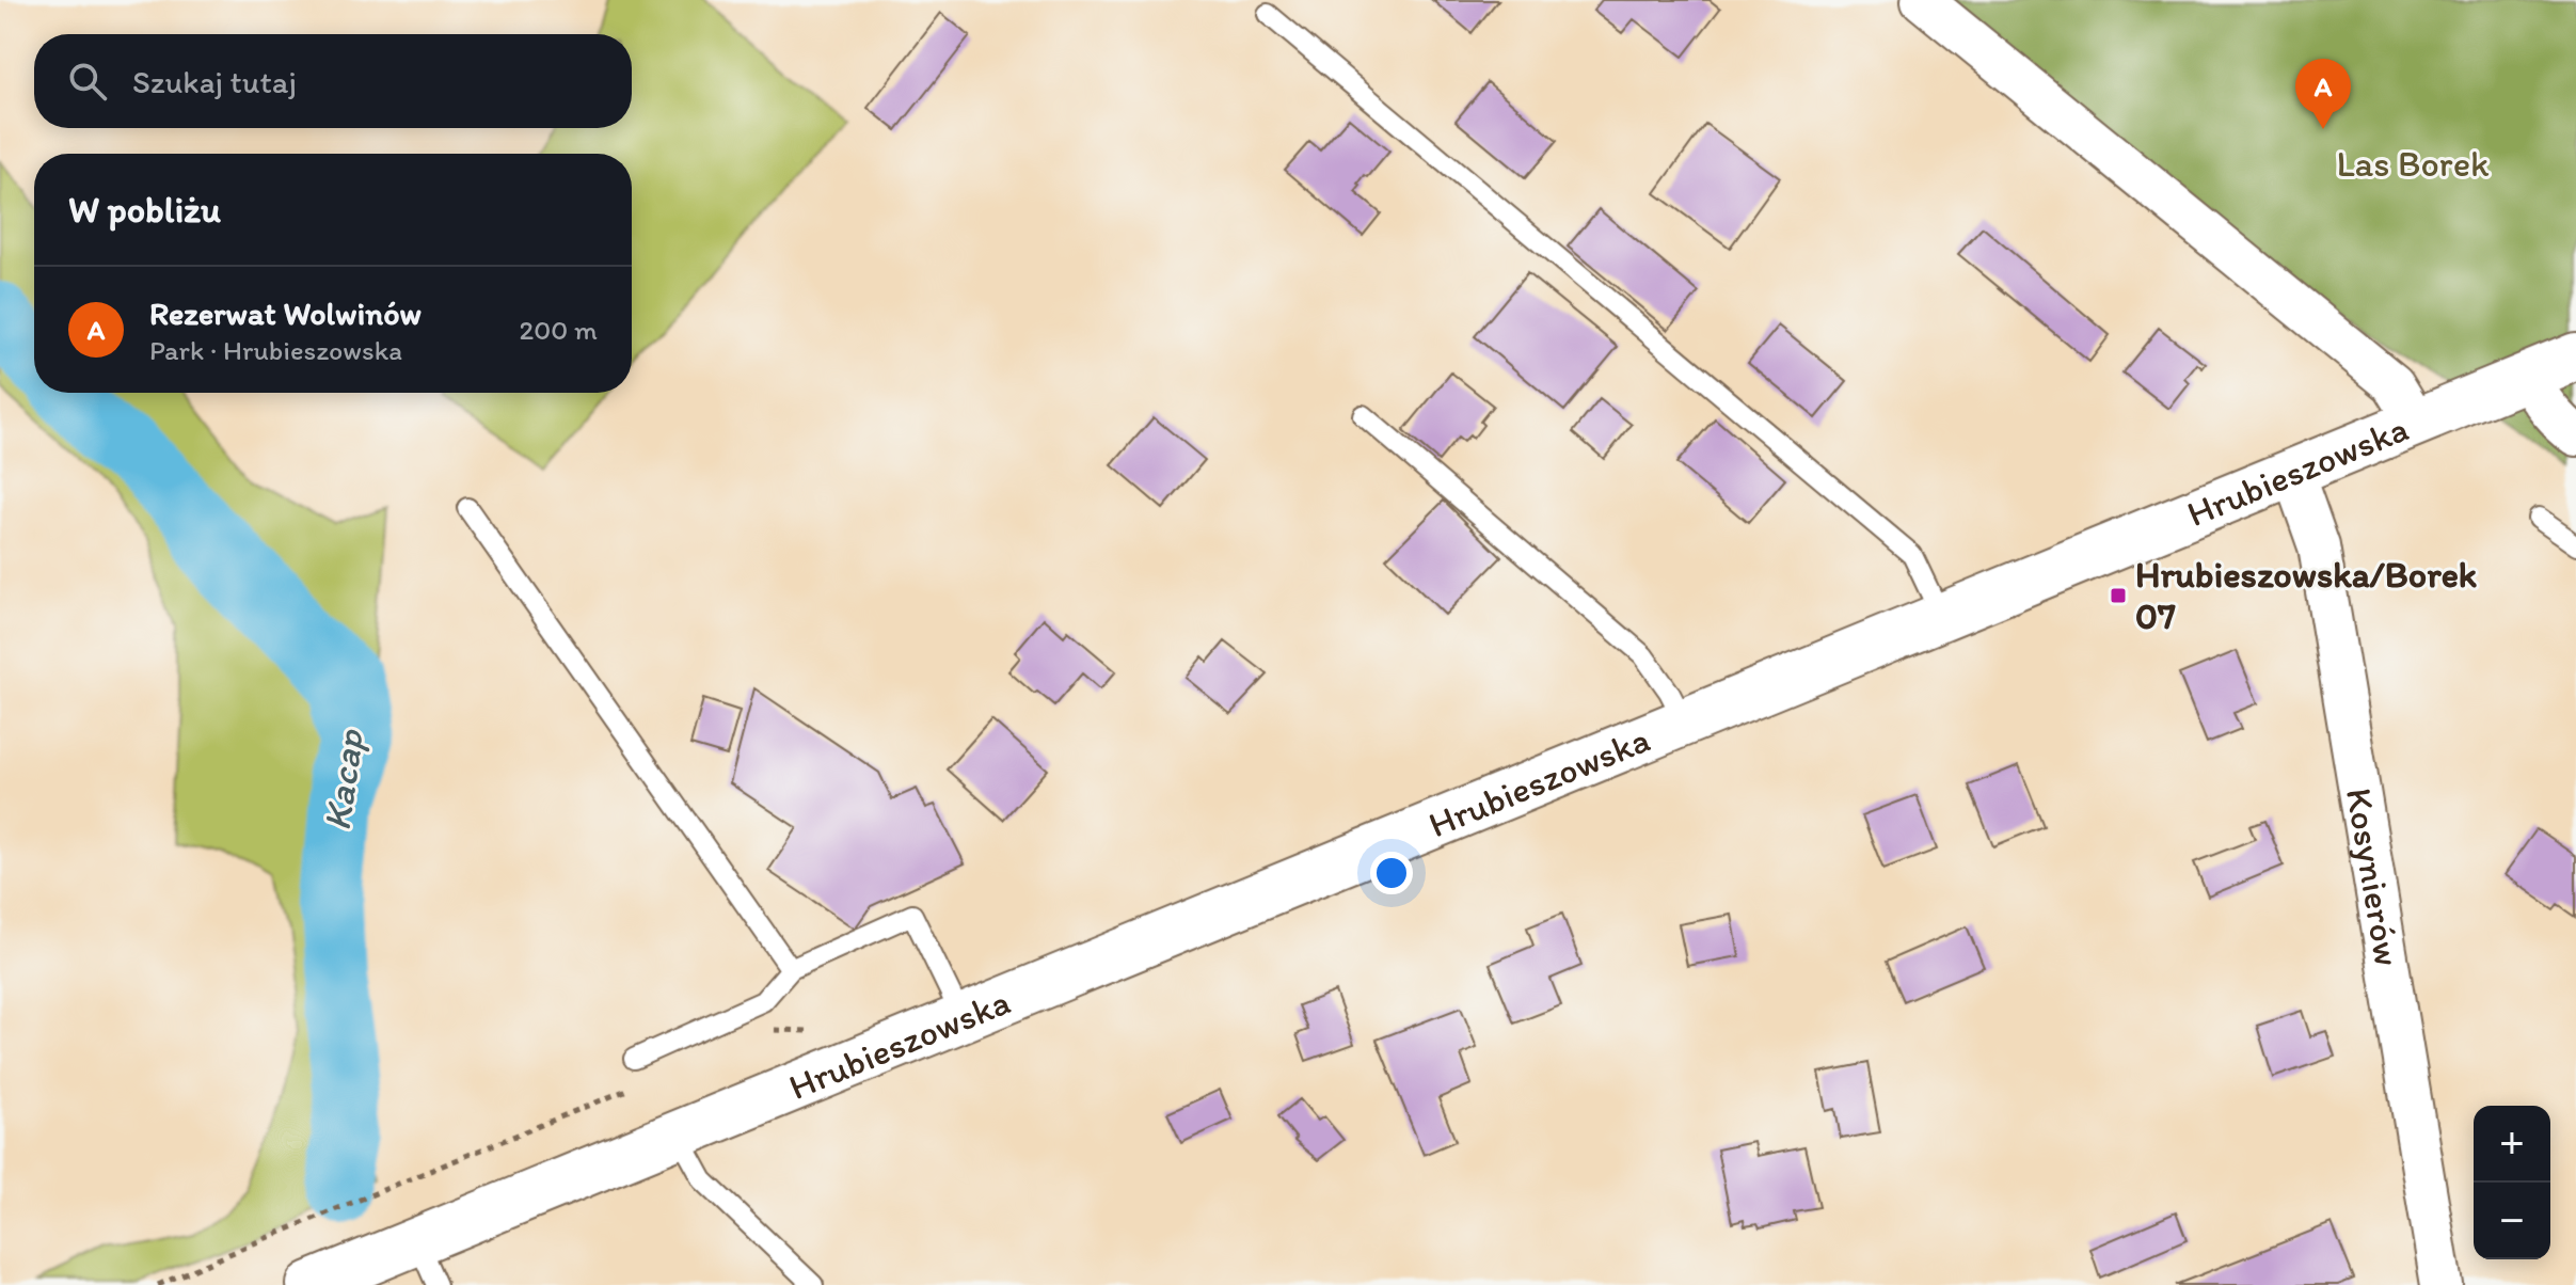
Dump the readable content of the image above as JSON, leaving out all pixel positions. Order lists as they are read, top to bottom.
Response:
{
  "streets": {
    "main road": ["Hrubieszowska"],
    "street": ["Kosynierów"]
  },
  "crossings": [
    ["Hrubieszowska", "Kosynierów"]
  ],
  "water": ["Kacap"],
  "parks": ["Las Borek"],
  "places": {
    "transit": ["Hrubieszowska/Borek 07"]
  },
  "page": {
    "search": "Szukaj tutaj",
    "pins": "A",
    "heading": "W pobliżu",
    "list": [
      {
        "mark": "A",
        "name": "Rezerwat Wolwinów",
        "note": "Park · Hrubieszowska",
        "value": "200 m"
      }
    ],
    "map_buttons": ["+", "−"]
  }
}
